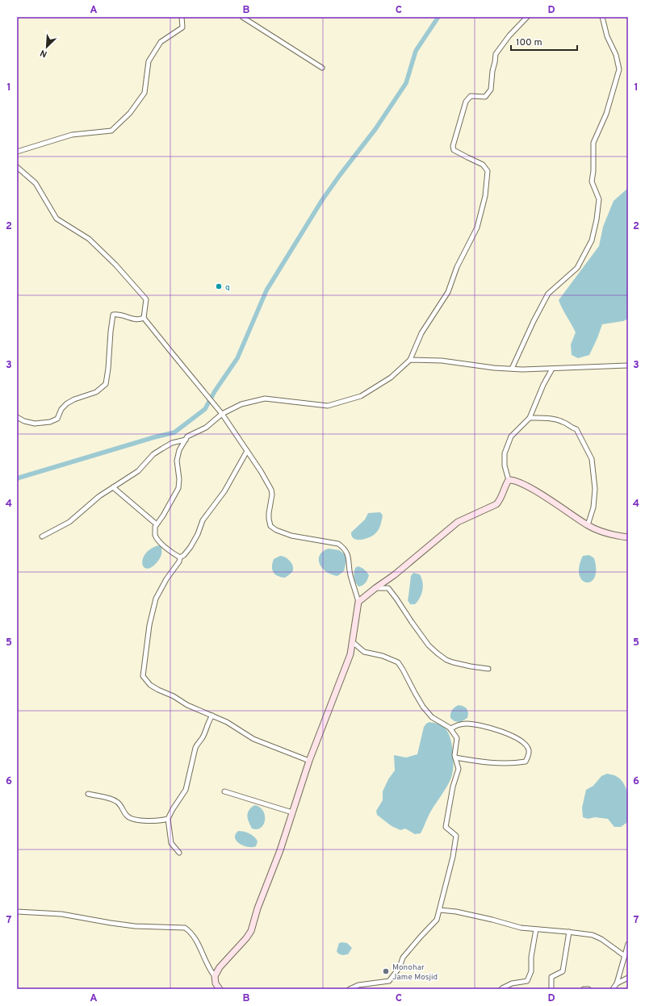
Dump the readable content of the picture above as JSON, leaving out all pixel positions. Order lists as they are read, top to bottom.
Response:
{
  "places": ["q", "Monohar Jame Mosjid"],
  "scale_bar": "100 m",
  "north": "bottom left",
  "grid": {
    "columns": [
      "A",
      "B",
      "C",
      "D"
    ],
    "rows": [
      "1",
      "2",
      "3",
      "4",
      "5",
      "6",
      "7"
    ]
  }
}
